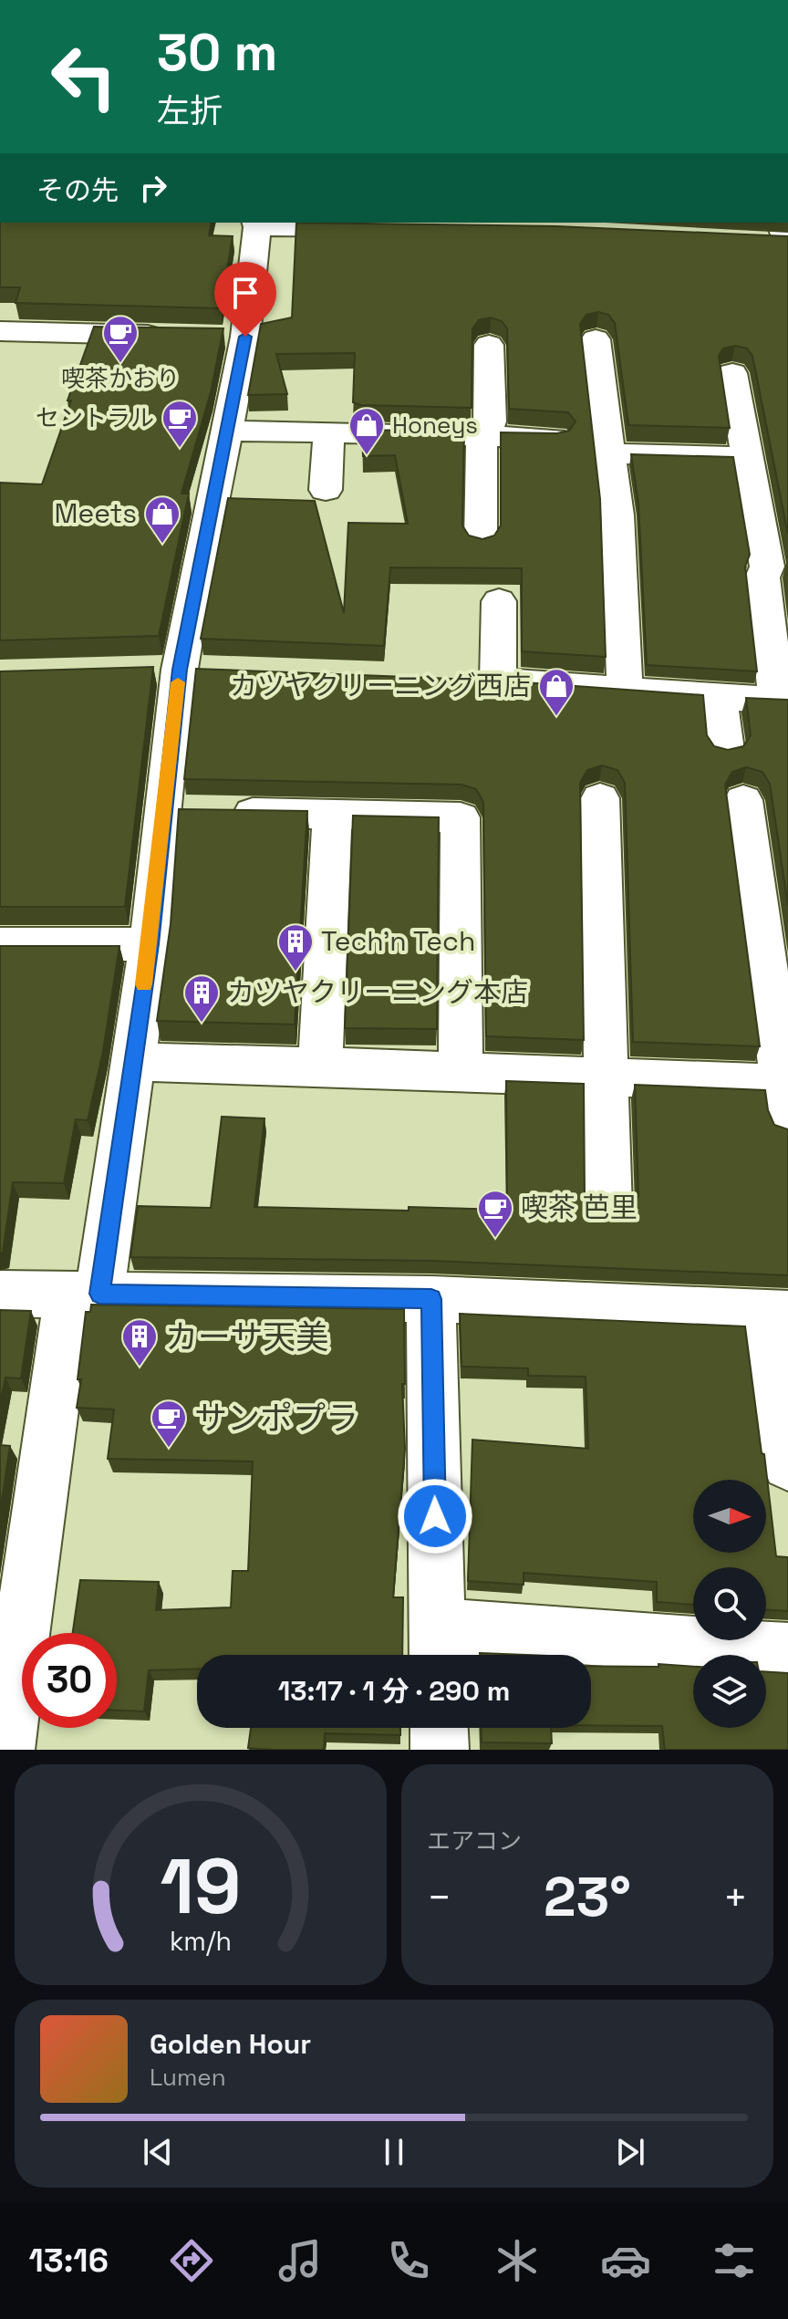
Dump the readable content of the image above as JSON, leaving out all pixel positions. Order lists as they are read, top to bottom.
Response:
{
  "places": {
    "cafe": [
      "喫茶かおり",
      "セントラル",
      "喫茶 芭里",
      "サンポプラ"
    ],
    "shop": ["Honeys", "Meets", "カツヤクリーニング西店"],
    "building": ["Tech'n Tech", "カツヤクリーニング本店", "カーサ天美"]
  },
  "north": "right",
  "page": {
    "turn": ["30 m", "左折"],
    "then": "その先",
    "limit": "30",
    "trip": "13:17 · 1 分 · 290 m",
    "tile": "エアコン",
    "heat": ["−", "23°", "+"],
    "song": ["Golden Hour", "Lumen"],
    "tabs": "13:16",
    "gauge": ["19", "km/h"]
  }
}
